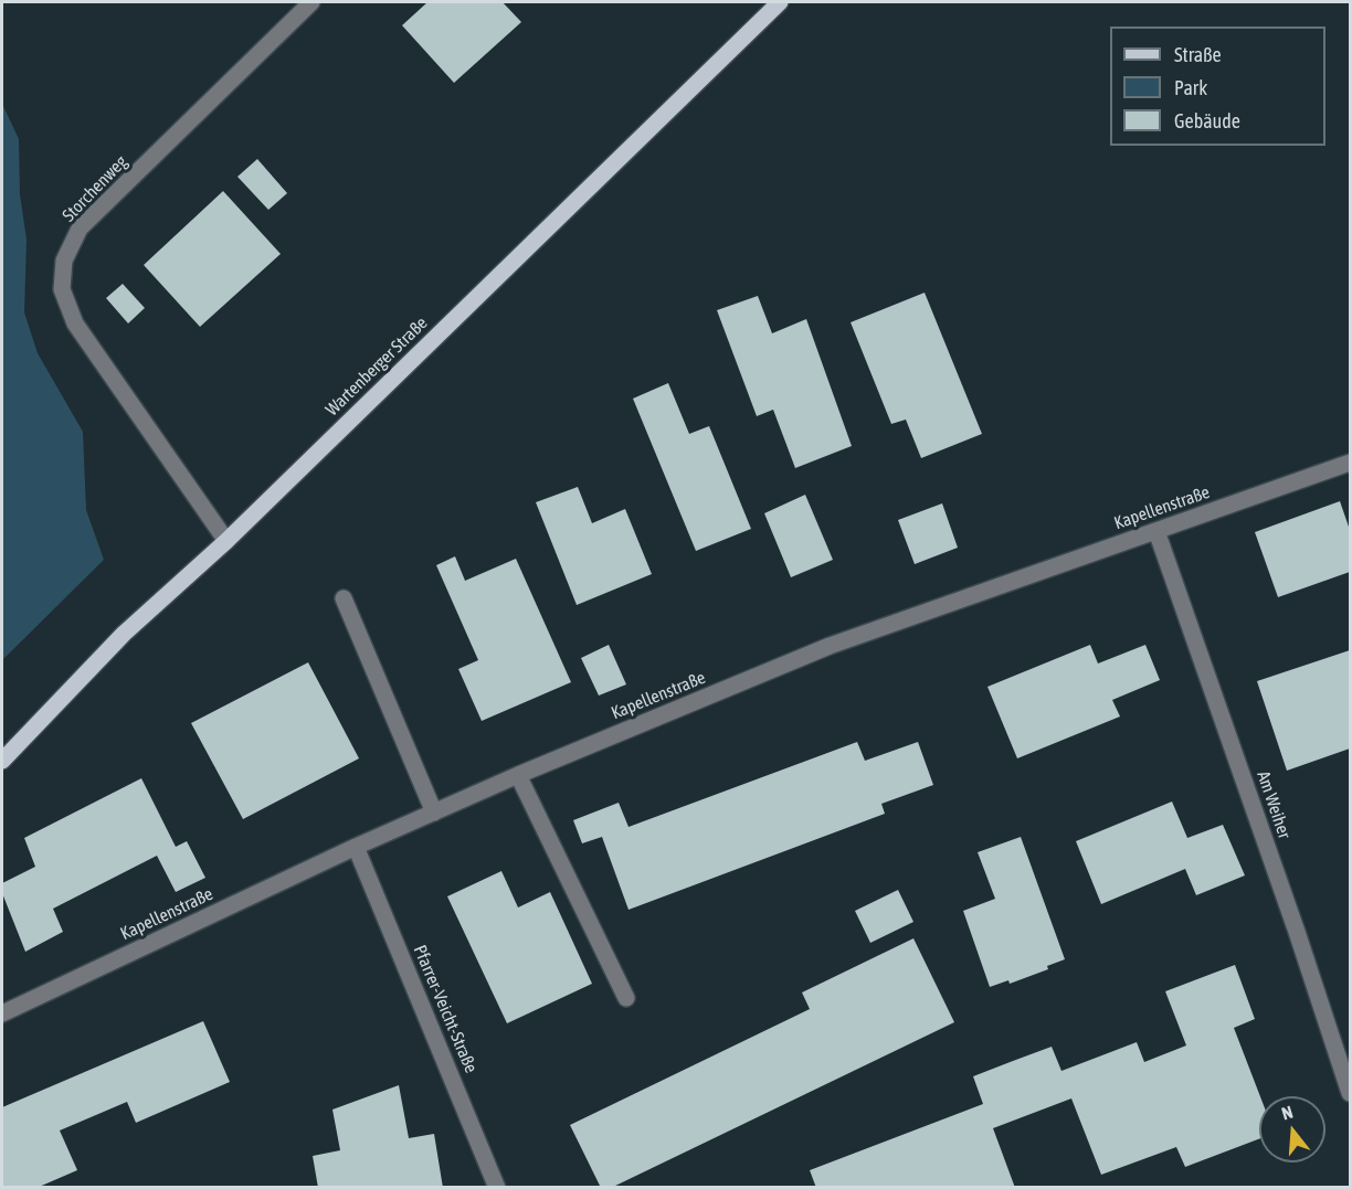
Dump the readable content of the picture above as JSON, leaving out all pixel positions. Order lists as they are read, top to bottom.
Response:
{
  "streets": {
    "main road": ["Wartenberger Straße"],
    "street": [
      "Storchenweg",
      "Kapellenstraße",
      "Am Weiher",
      "Pfarrer-Veicht-Straße"
    ]
  },
  "crossings": [
    ["Storchenweg", "Wartenberger Straße"],
    ["Kapellenstraße", "Am Weiher"],
    ["Kapellenstraße", "Pfarrer-Veicht-Straße"]
  ],
  "legend": ["Straße", "Park", "Gebäude"],
  "north": "top"
}
